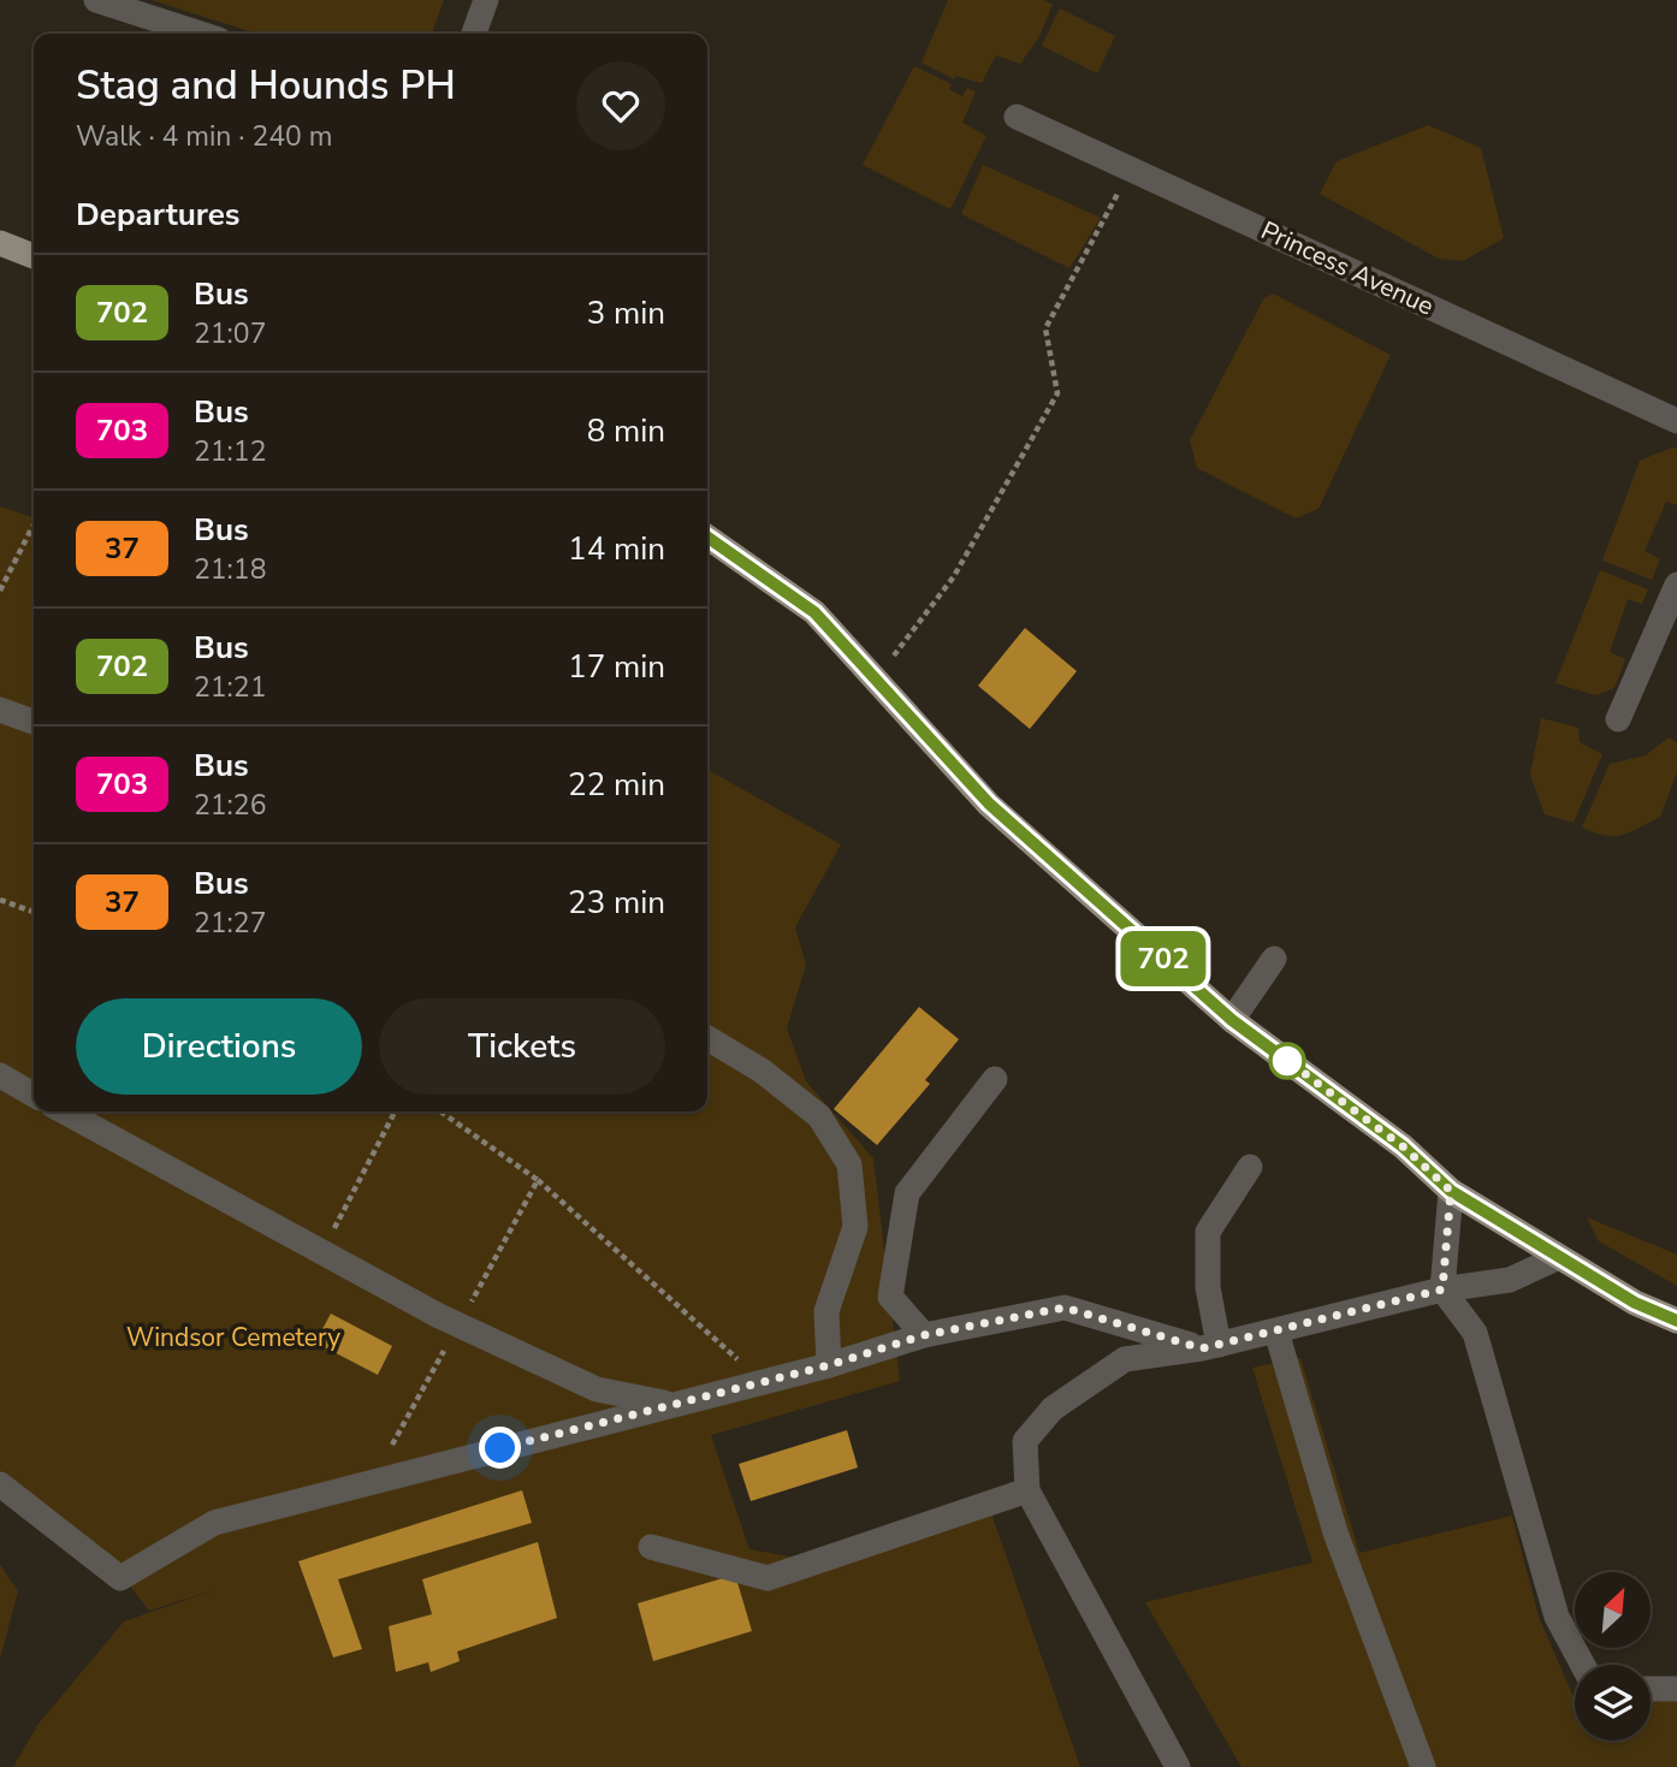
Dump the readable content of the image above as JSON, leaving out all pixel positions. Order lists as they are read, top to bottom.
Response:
{
  "streets": {
    "street": ["Princess Avenue"]
  },
  "parks": ["Windsor Cemetery"],
  "lines": ["bus line 702"],
  "north": "top right",
  "page": {
    "on_map": "702",
    "heading": [
      ["Stag and Hounds PH", "Walk · 4 min · 240 m"],
      "Departures"
    ],
    "list": [
      {
        "mark": "702",
        "name": "Bus",
        "note": "21:07",
        "value": "3 min"
      },
      {
        "mark": "703",
        "name": "Bus",
        "note": "21:12",
        "value": "8 min"
      },
      {
        "mark": "37",
        "name": "Bus",
        "note": "21:18",
        "value": "14 min"
      },
      {
        "mark": "702",
        "name": "Bus",
        "note": "21:21",
        "value": "17 min"
      },
      {
        "mark": "703",
        "name": "Bus",
        "note": "21:26",
        "value": "22 min"
      },
      {
        "mark": "37",
        "name": "Bus",
        "note": "21:27",
        "value": "23 min"
      }
    ],
    "buttons": ["Directions", "Tickets"]
  }
}
